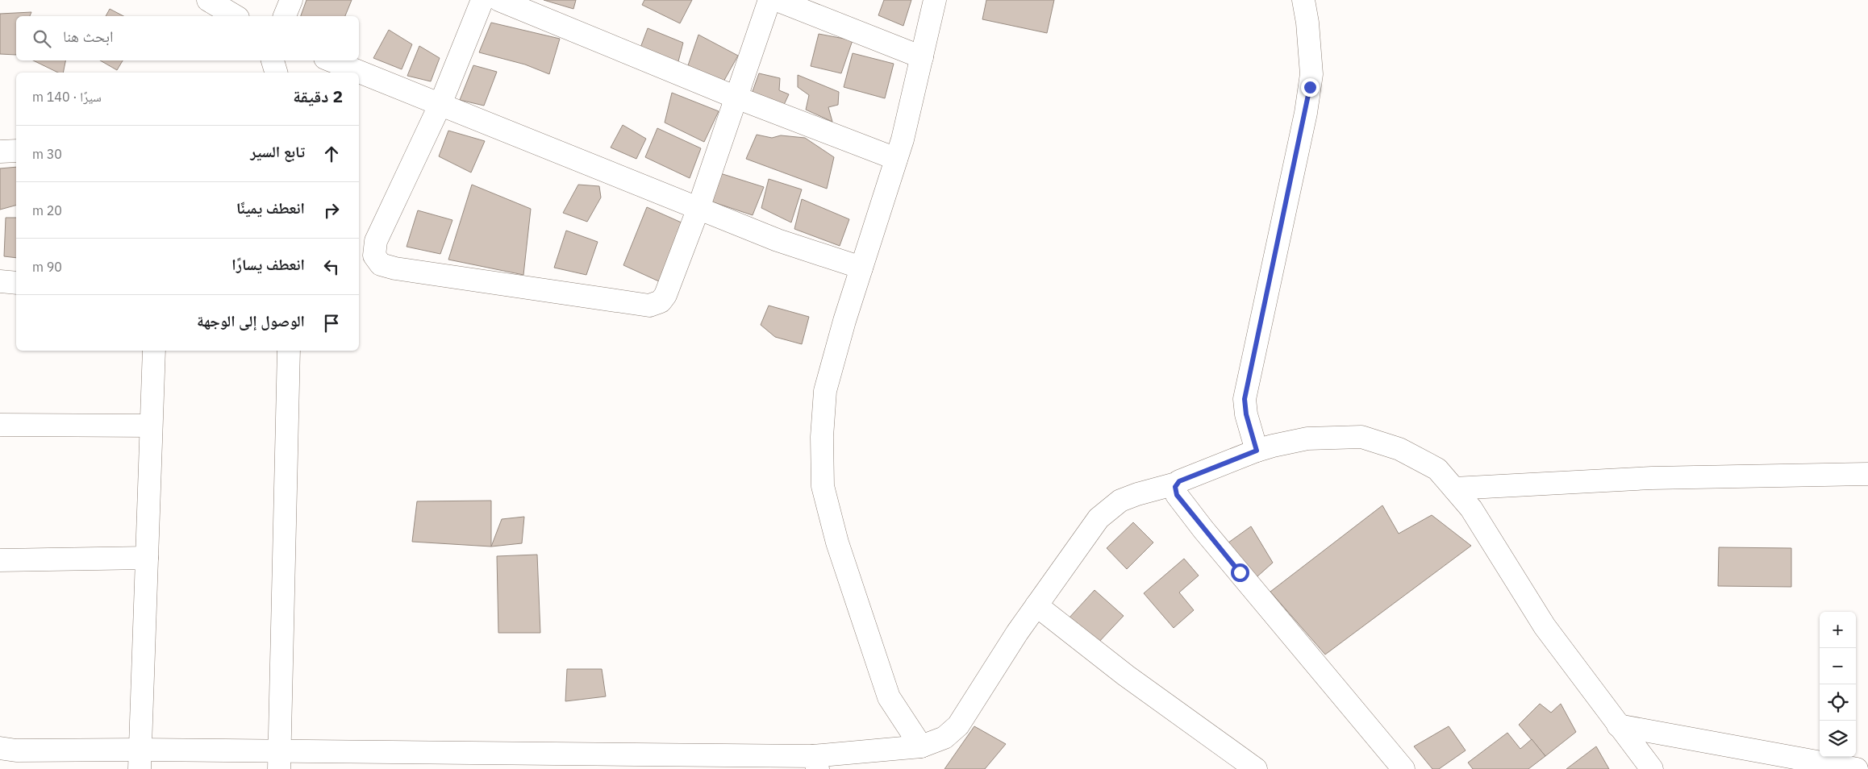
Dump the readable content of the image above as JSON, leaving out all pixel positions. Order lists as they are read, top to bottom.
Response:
{
  "page": {
    "search": "ابحث هنا",
    "heading": ["2 دقيقة", "سيرًا · 140 m"],
    "list": [
      ["تابع السير", "30 m"],
      ["انعطف يمينًا", "20 m"],
      ["انعطف يسارًا", "90 m"],
      "الوصول إلى الوجهة"
    ],
    "map_buttons": ["+", "−"]
  }
}
